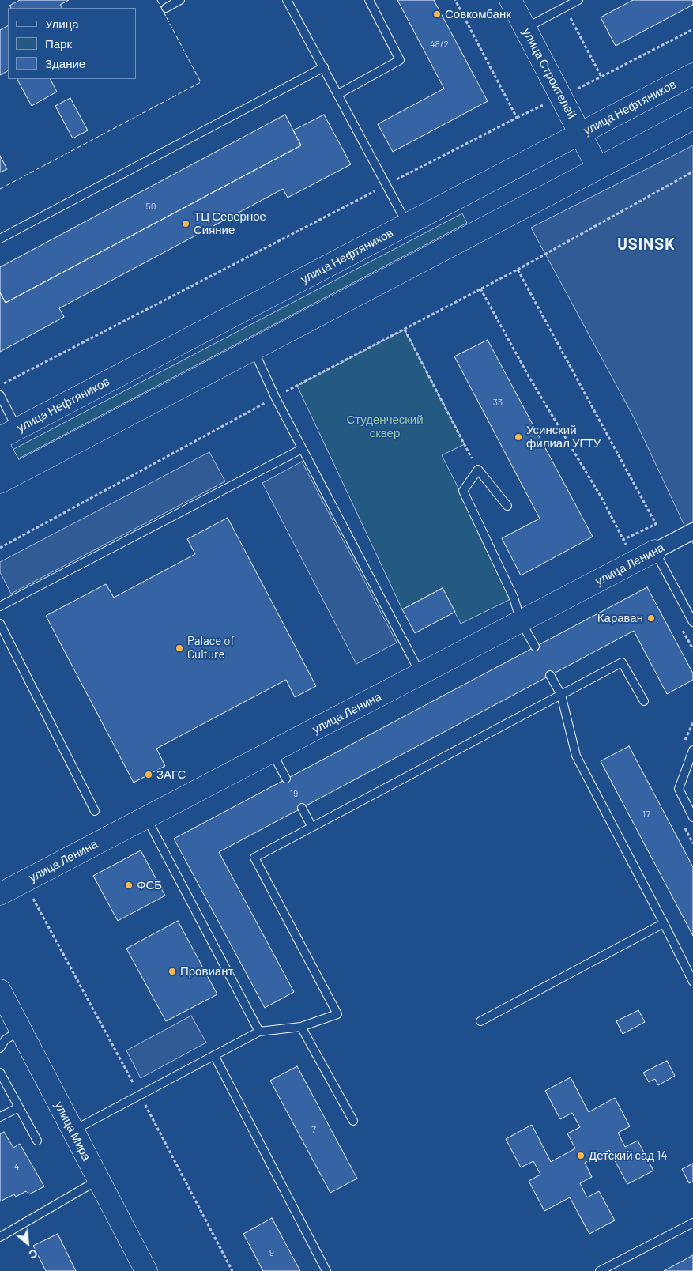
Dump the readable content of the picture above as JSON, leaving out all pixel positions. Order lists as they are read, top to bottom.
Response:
{
  "streets": {
    "main road": [
      "улица Строителей",
      "улица Нефтяников",
      "улица Ленина",
      "улица Мира"
    ]
  },
  "crossings": [
    ["улица Строителей", "улица Нефтяников"]
  ],
  "districts": ["USINSK"],
  "parks": ["Студенческий сквер"],
  "places": [
    "Совкомбанк",
    "ТЦ Северное Сияние",
    "Усинский филиал УГТУ",
    "Караван",
    "Palace of Culture",
    "ЗАГС",
    "ФСБ",
    "Провиант",
    "Детский сад 14"
  ],
  "house_numbers": [
    "48/2",
    "50",
    "33",
    "19",
    "17",
    "7",
    "4",
    "9"
  ],
  "legend": ["Улица", "Парк", "Здание"],
  "north": "bottom right"
}
